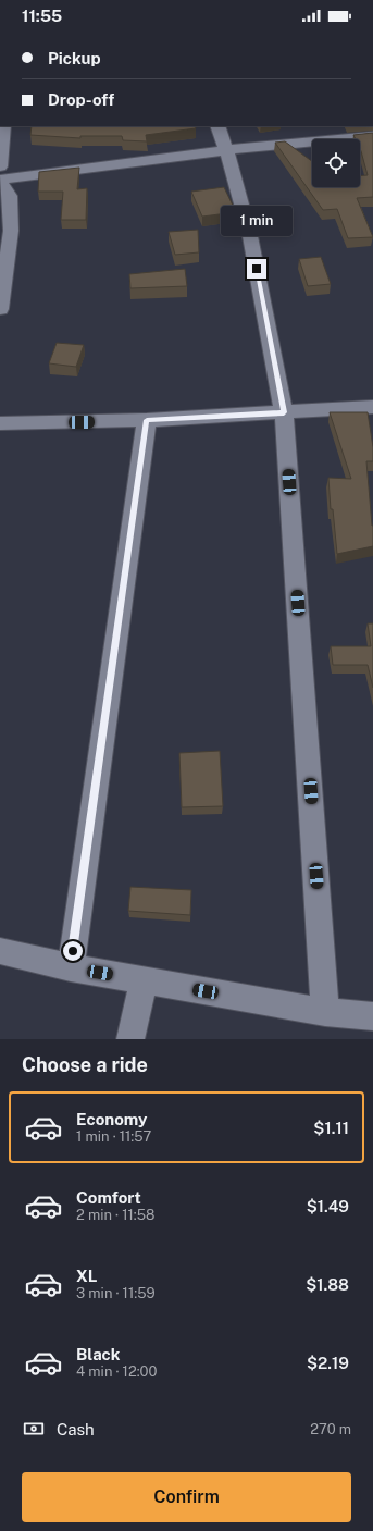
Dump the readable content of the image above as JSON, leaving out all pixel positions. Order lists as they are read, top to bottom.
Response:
{
  "page": {
    "status": "11:55",
    "banner": ["Pickup", "Drop-off"],
    "bubble": "1 min",
    "heading": "Choose a ride",
    "list": [
      {
        "name": "Economy",
        "note": "1 min · 11:57",
        "value": "$1.11"
      },
      {
        "name": "Comfort",
        "note": "2 min · 11:58",
        "value": "$1.49"
      },
      {
        "name": "XL",
        "note": "3 min · 11:59",
        "value": "$1.88"
      },
      {
        "name": "Black",
        "note": "4 min · 12:00",
        "value": "$2.19"
      }
    ],
    "pay": ["Cash", "270 m"],
    "buttons": "Confirm"
  }
}
